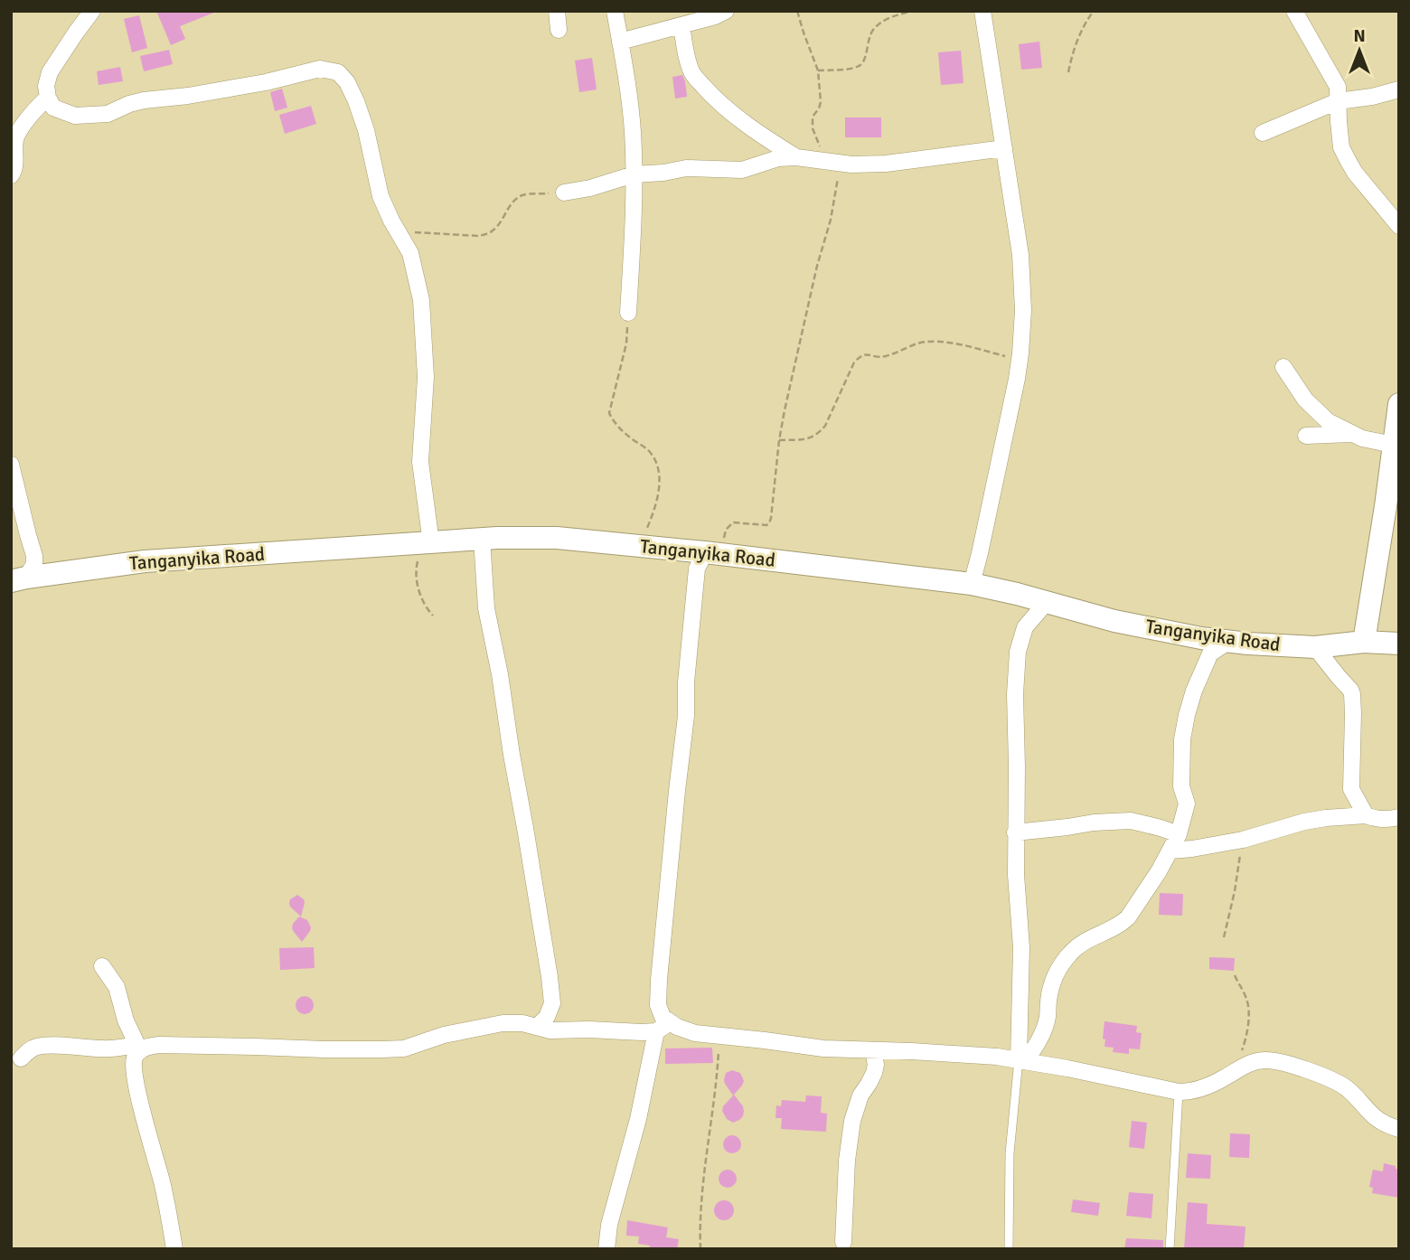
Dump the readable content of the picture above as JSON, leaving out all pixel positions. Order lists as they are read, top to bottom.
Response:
{
  "streets": {
    "street": ["Tanganyika Road"]
  },
  "north": "top"
}
